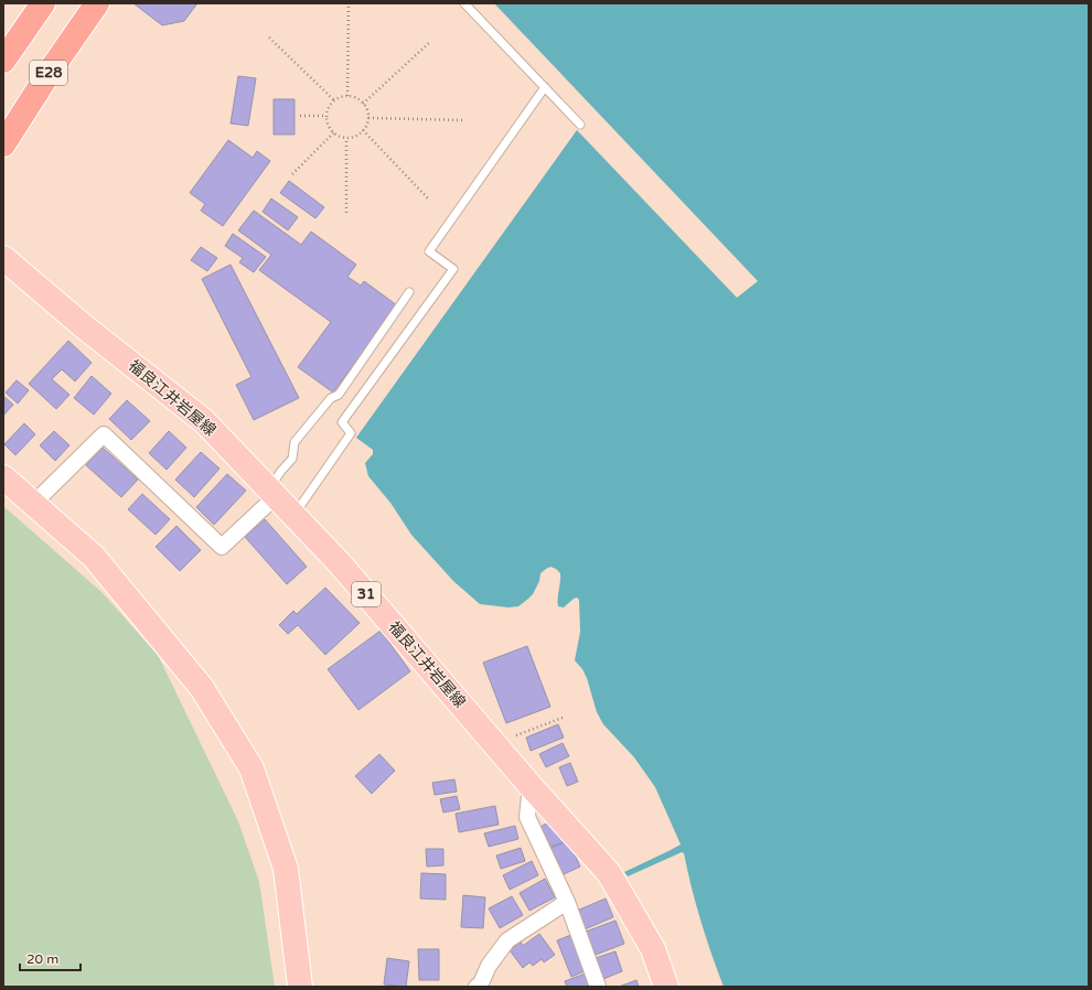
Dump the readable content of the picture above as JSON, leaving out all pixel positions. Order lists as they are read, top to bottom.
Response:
{
  "streets": {
    "highway": ["E28"],
    "main road": ["福良江井岩屋線", "31"]
  },
  "scale_bar": "20 m"
}
